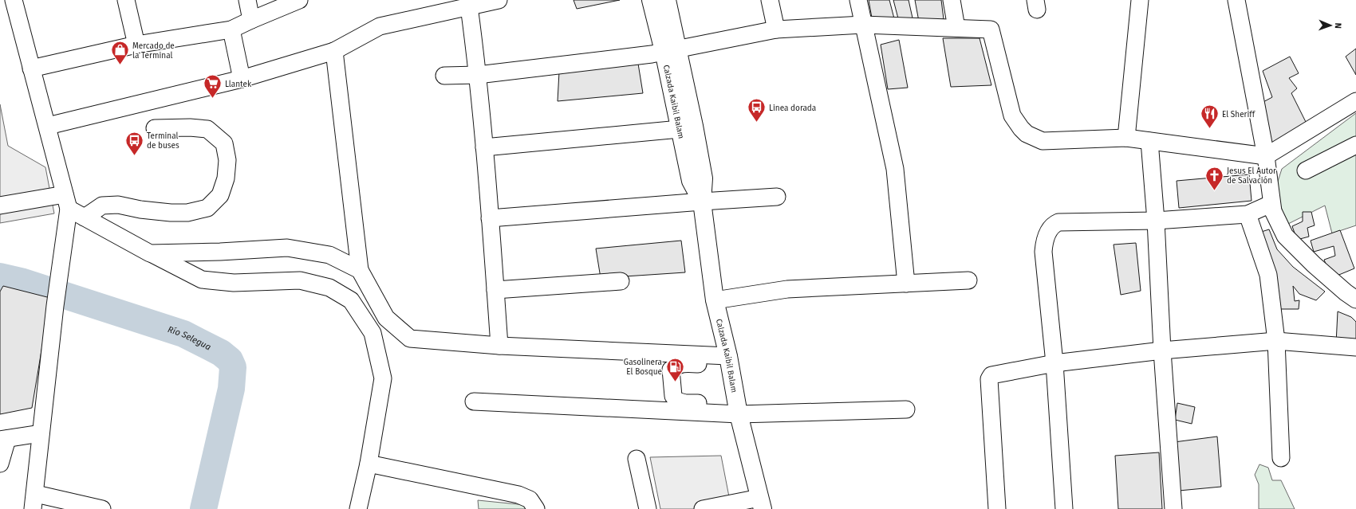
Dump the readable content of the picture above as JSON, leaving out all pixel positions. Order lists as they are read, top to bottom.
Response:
{
  "streets": {
    "main road": ["Calzada Kaibil Balam"]
  },
  "water": ["Río Selegua"],
  "places": {
    "shop": ["Mercado de la Terminal"],
    "supermarket": ["Llantek"],
    "bus stop": ["Linea dorada", "Terminal de buses"],
    "restaurant": ["El Sheriff"],
    "church": ["Jesus El Autor de Salvación"],
    "fuel station": ["Gasolinera El Bosque"]
  },
  "north": "right"
}
